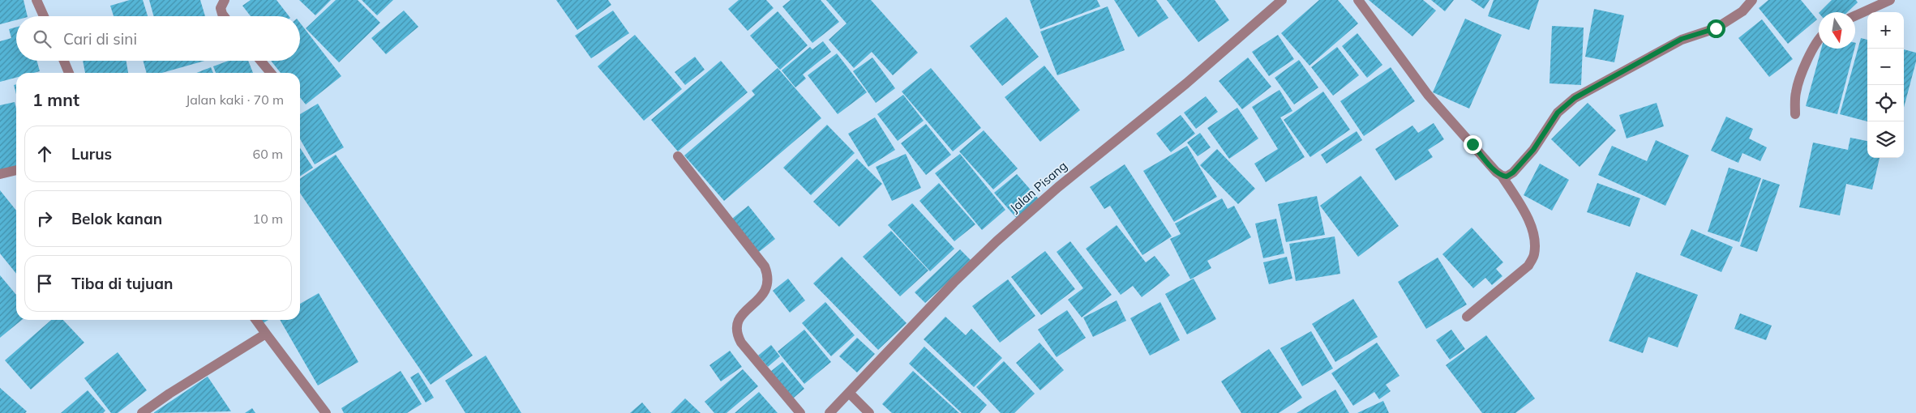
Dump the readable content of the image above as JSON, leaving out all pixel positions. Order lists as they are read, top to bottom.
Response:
{
  "streets": {
    "street": ["Jalan Pisang"]
  },
  "north": "bottom",
  "page": {
    "map_buttons": ["+", "−"],
    "search": "Cari di sini",
    "heading": ["1 mnt", "Jalan kaki · 70 m"],
    "list": [
      ["Lurus", "60 m"],
      ["Belok kanan", "10 m"],
      "Tiba di tujuan"
    ]
  }
}
